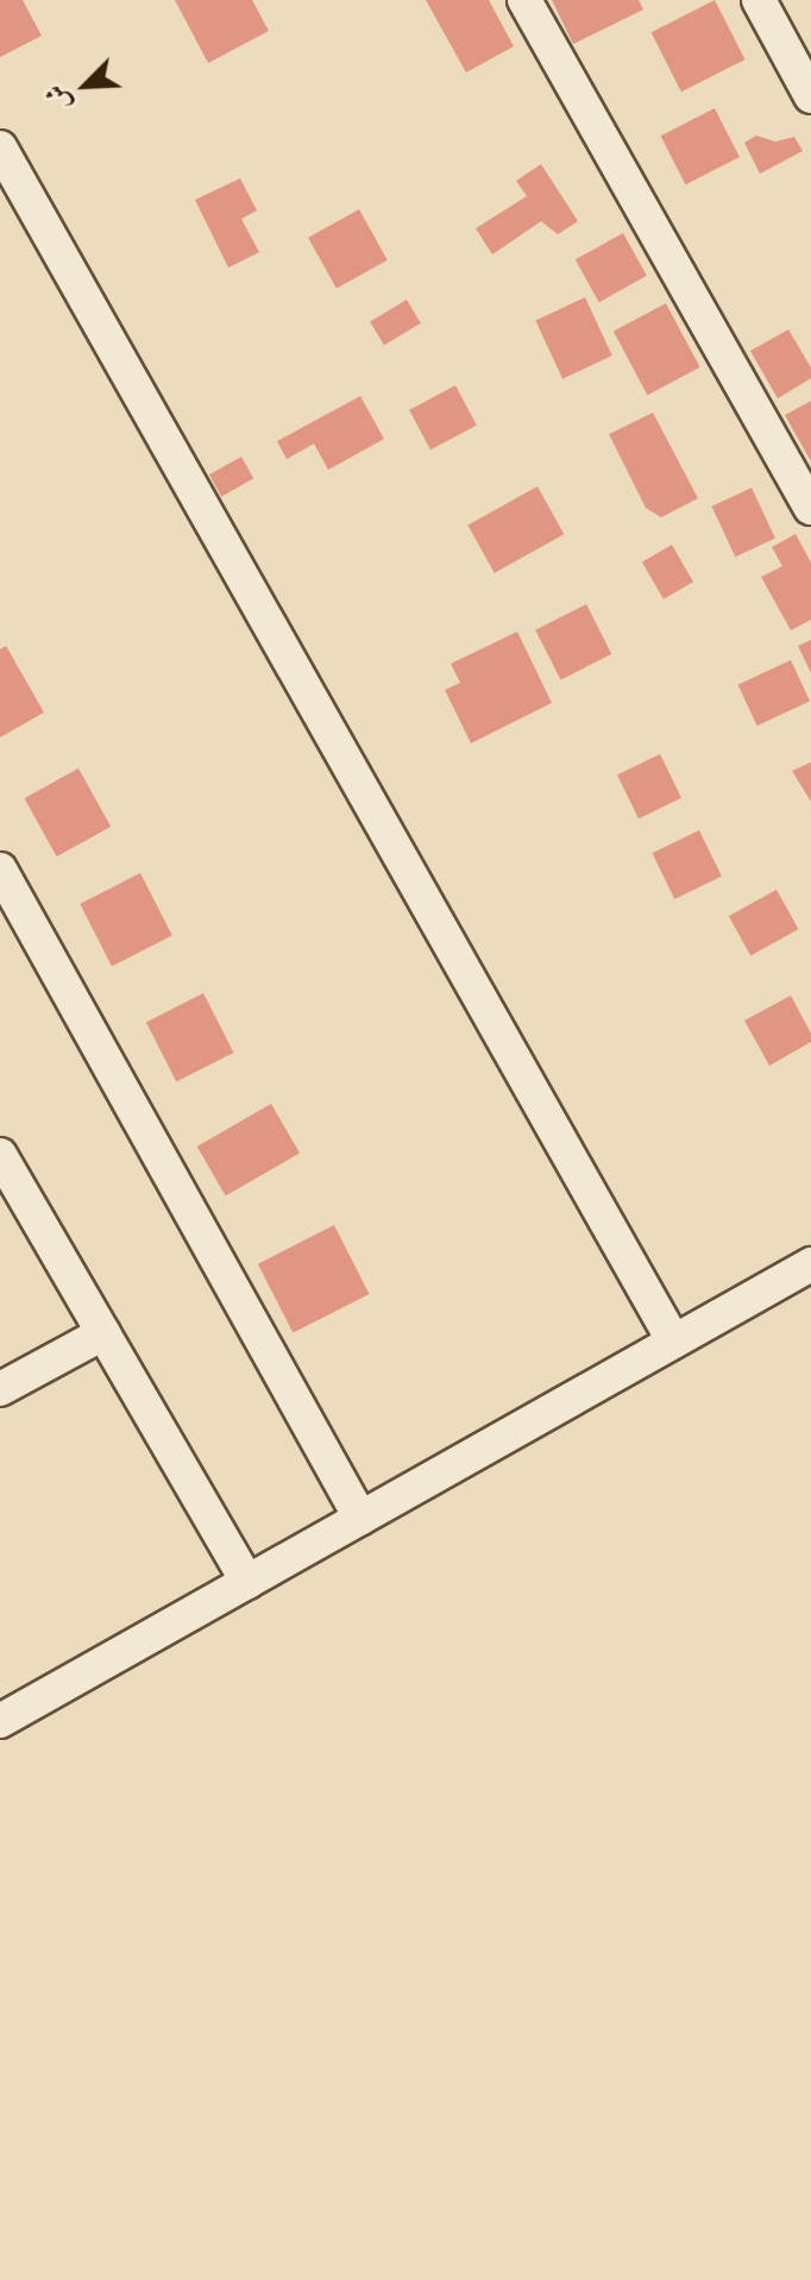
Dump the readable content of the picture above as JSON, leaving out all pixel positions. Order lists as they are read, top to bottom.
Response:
{
  "north": "bottom left"
}
